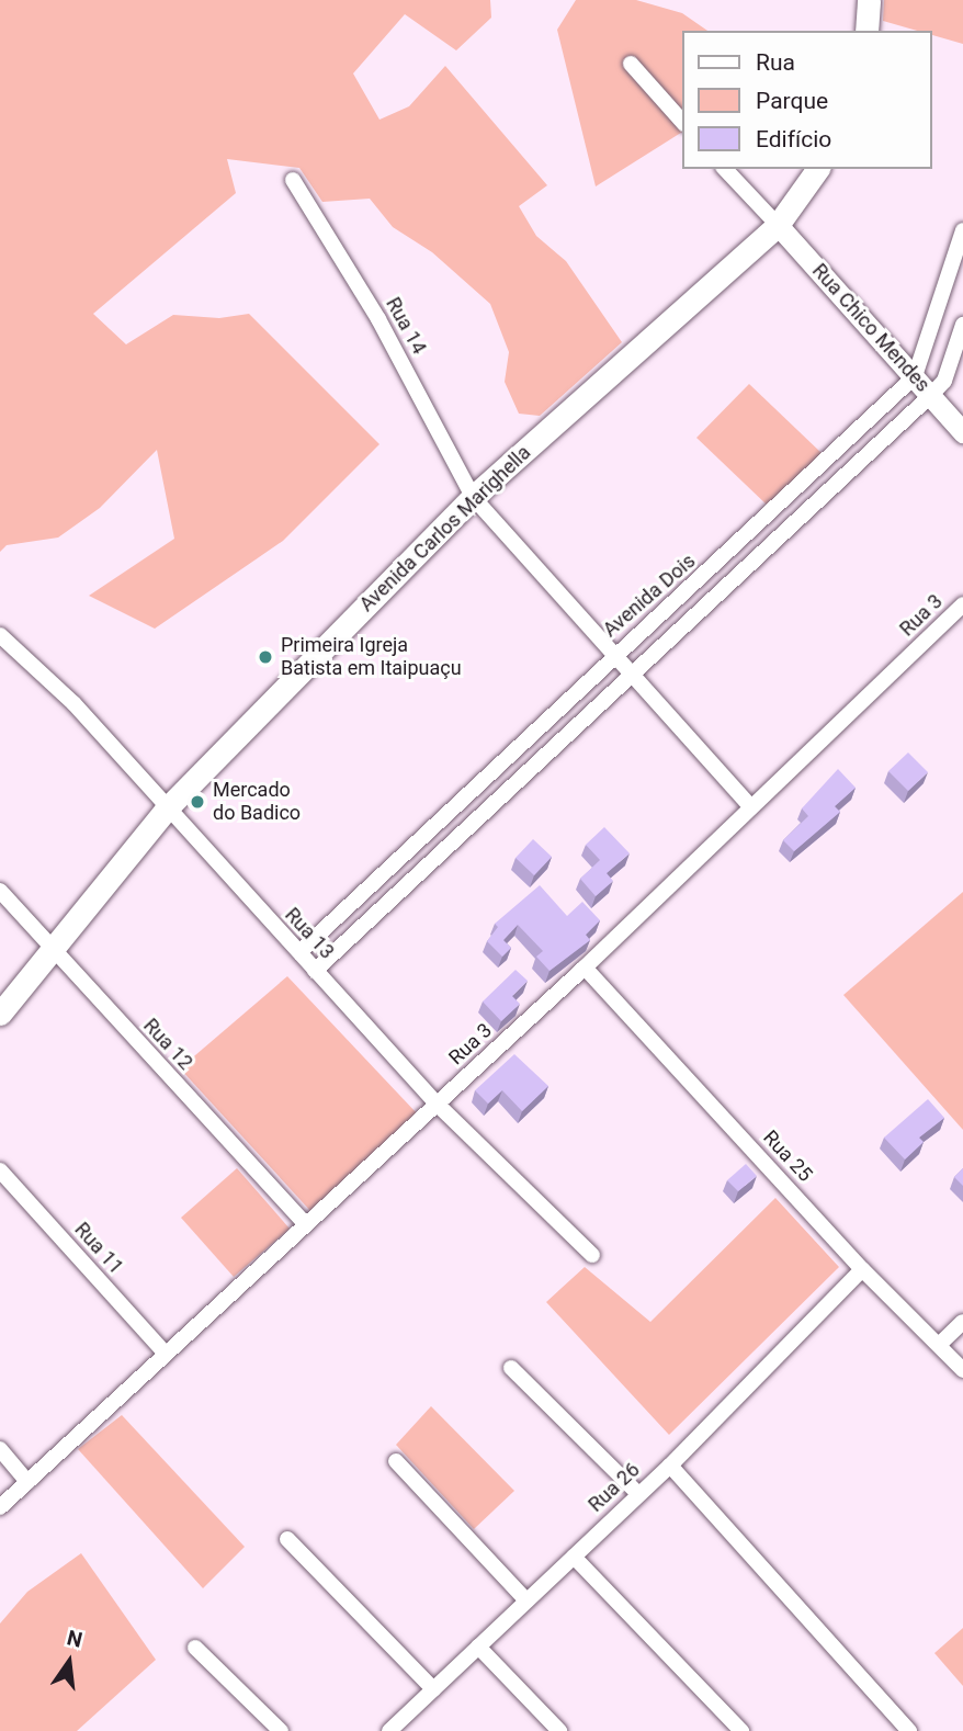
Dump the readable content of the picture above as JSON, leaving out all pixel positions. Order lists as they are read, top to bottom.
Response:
{
  "streets": {
    "main road": ["Rua Chico Mendes", "Avenida Carlos Marighella"],
    "street": [
      "Rua 14",
      "Avenida Dois",
      "Rua 3",
      "Rua 13",
      "Rua 12",
      "Rua 25",
      "Rua 11",
      "Rua 26"
    ]
  },
  "crossings": [
    ["Rua 14", "Avenida Carlos Marighella"],
    ["Rua 14", "Avenida Dois"],
    ["Rua 14", "Rua 3"],
    ["Rua Chico Mendes", "Avenida Carlos Marighella"],
    ["Rua Chico Mendes", "Avenida Dois"],
    ["Avenida Carlos Marighella", "Rua 13"],
    ["Avenida Carlos Marighella", "Rua 12"],
    ["Avenida Dois", "Rua 13"],
    ["Rua 3", "Rua 13"],
    ["Rua 3", "Rua 12"],
    ["Rua 3", "Rua 25"],
    ["Rua 3", "Rua 11"],
    ["Rua 25", "Rua 26"]
  ],
  "places": ["Primeira Igreja Batista em Itaipuaçu", "Mercado do Badico"],
  "legend": ["Rua", "Parque", "Edifício"],
  "north": "top"
}
